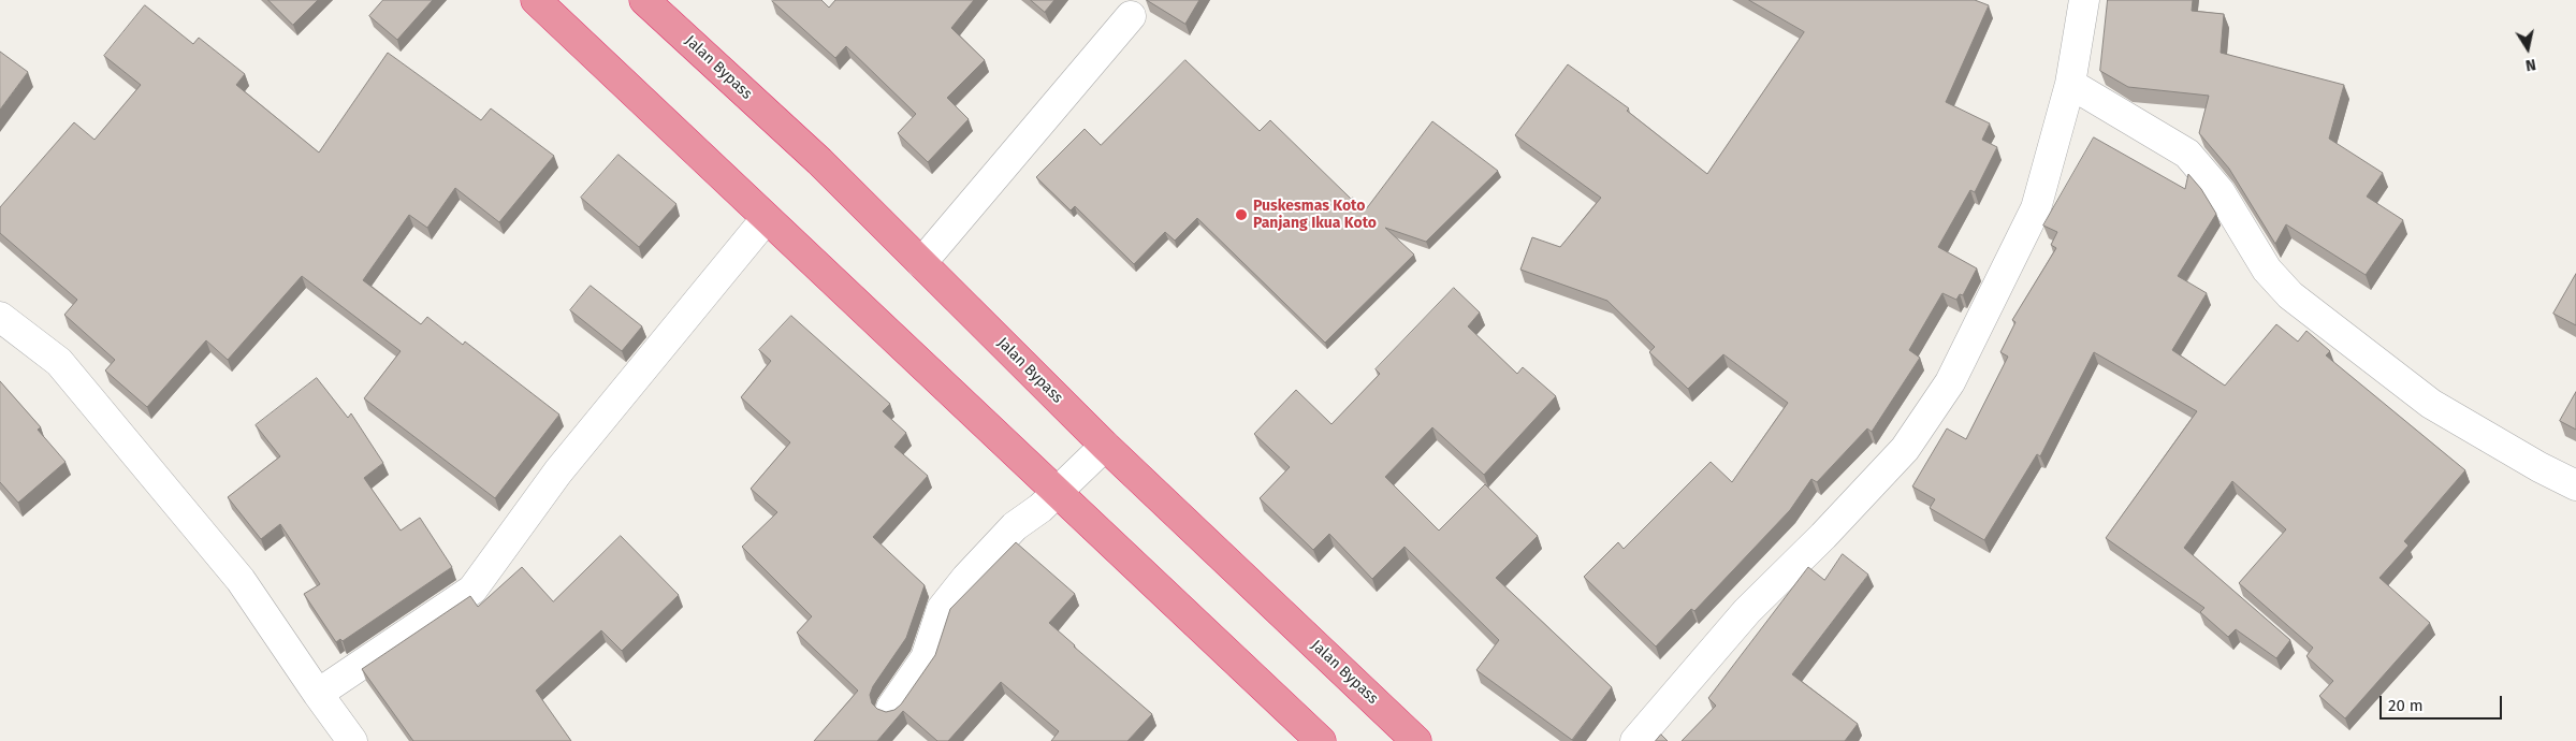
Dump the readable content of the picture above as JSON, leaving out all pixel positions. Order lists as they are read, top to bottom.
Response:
{
  "streets": {
    "highway": ["Jalan Bypass"]
  },
  "places": ["Puskesmas Koto Panjang Ikua Koto"],
  "scale_bar": "20 m",
  "north": "bottom"
}
